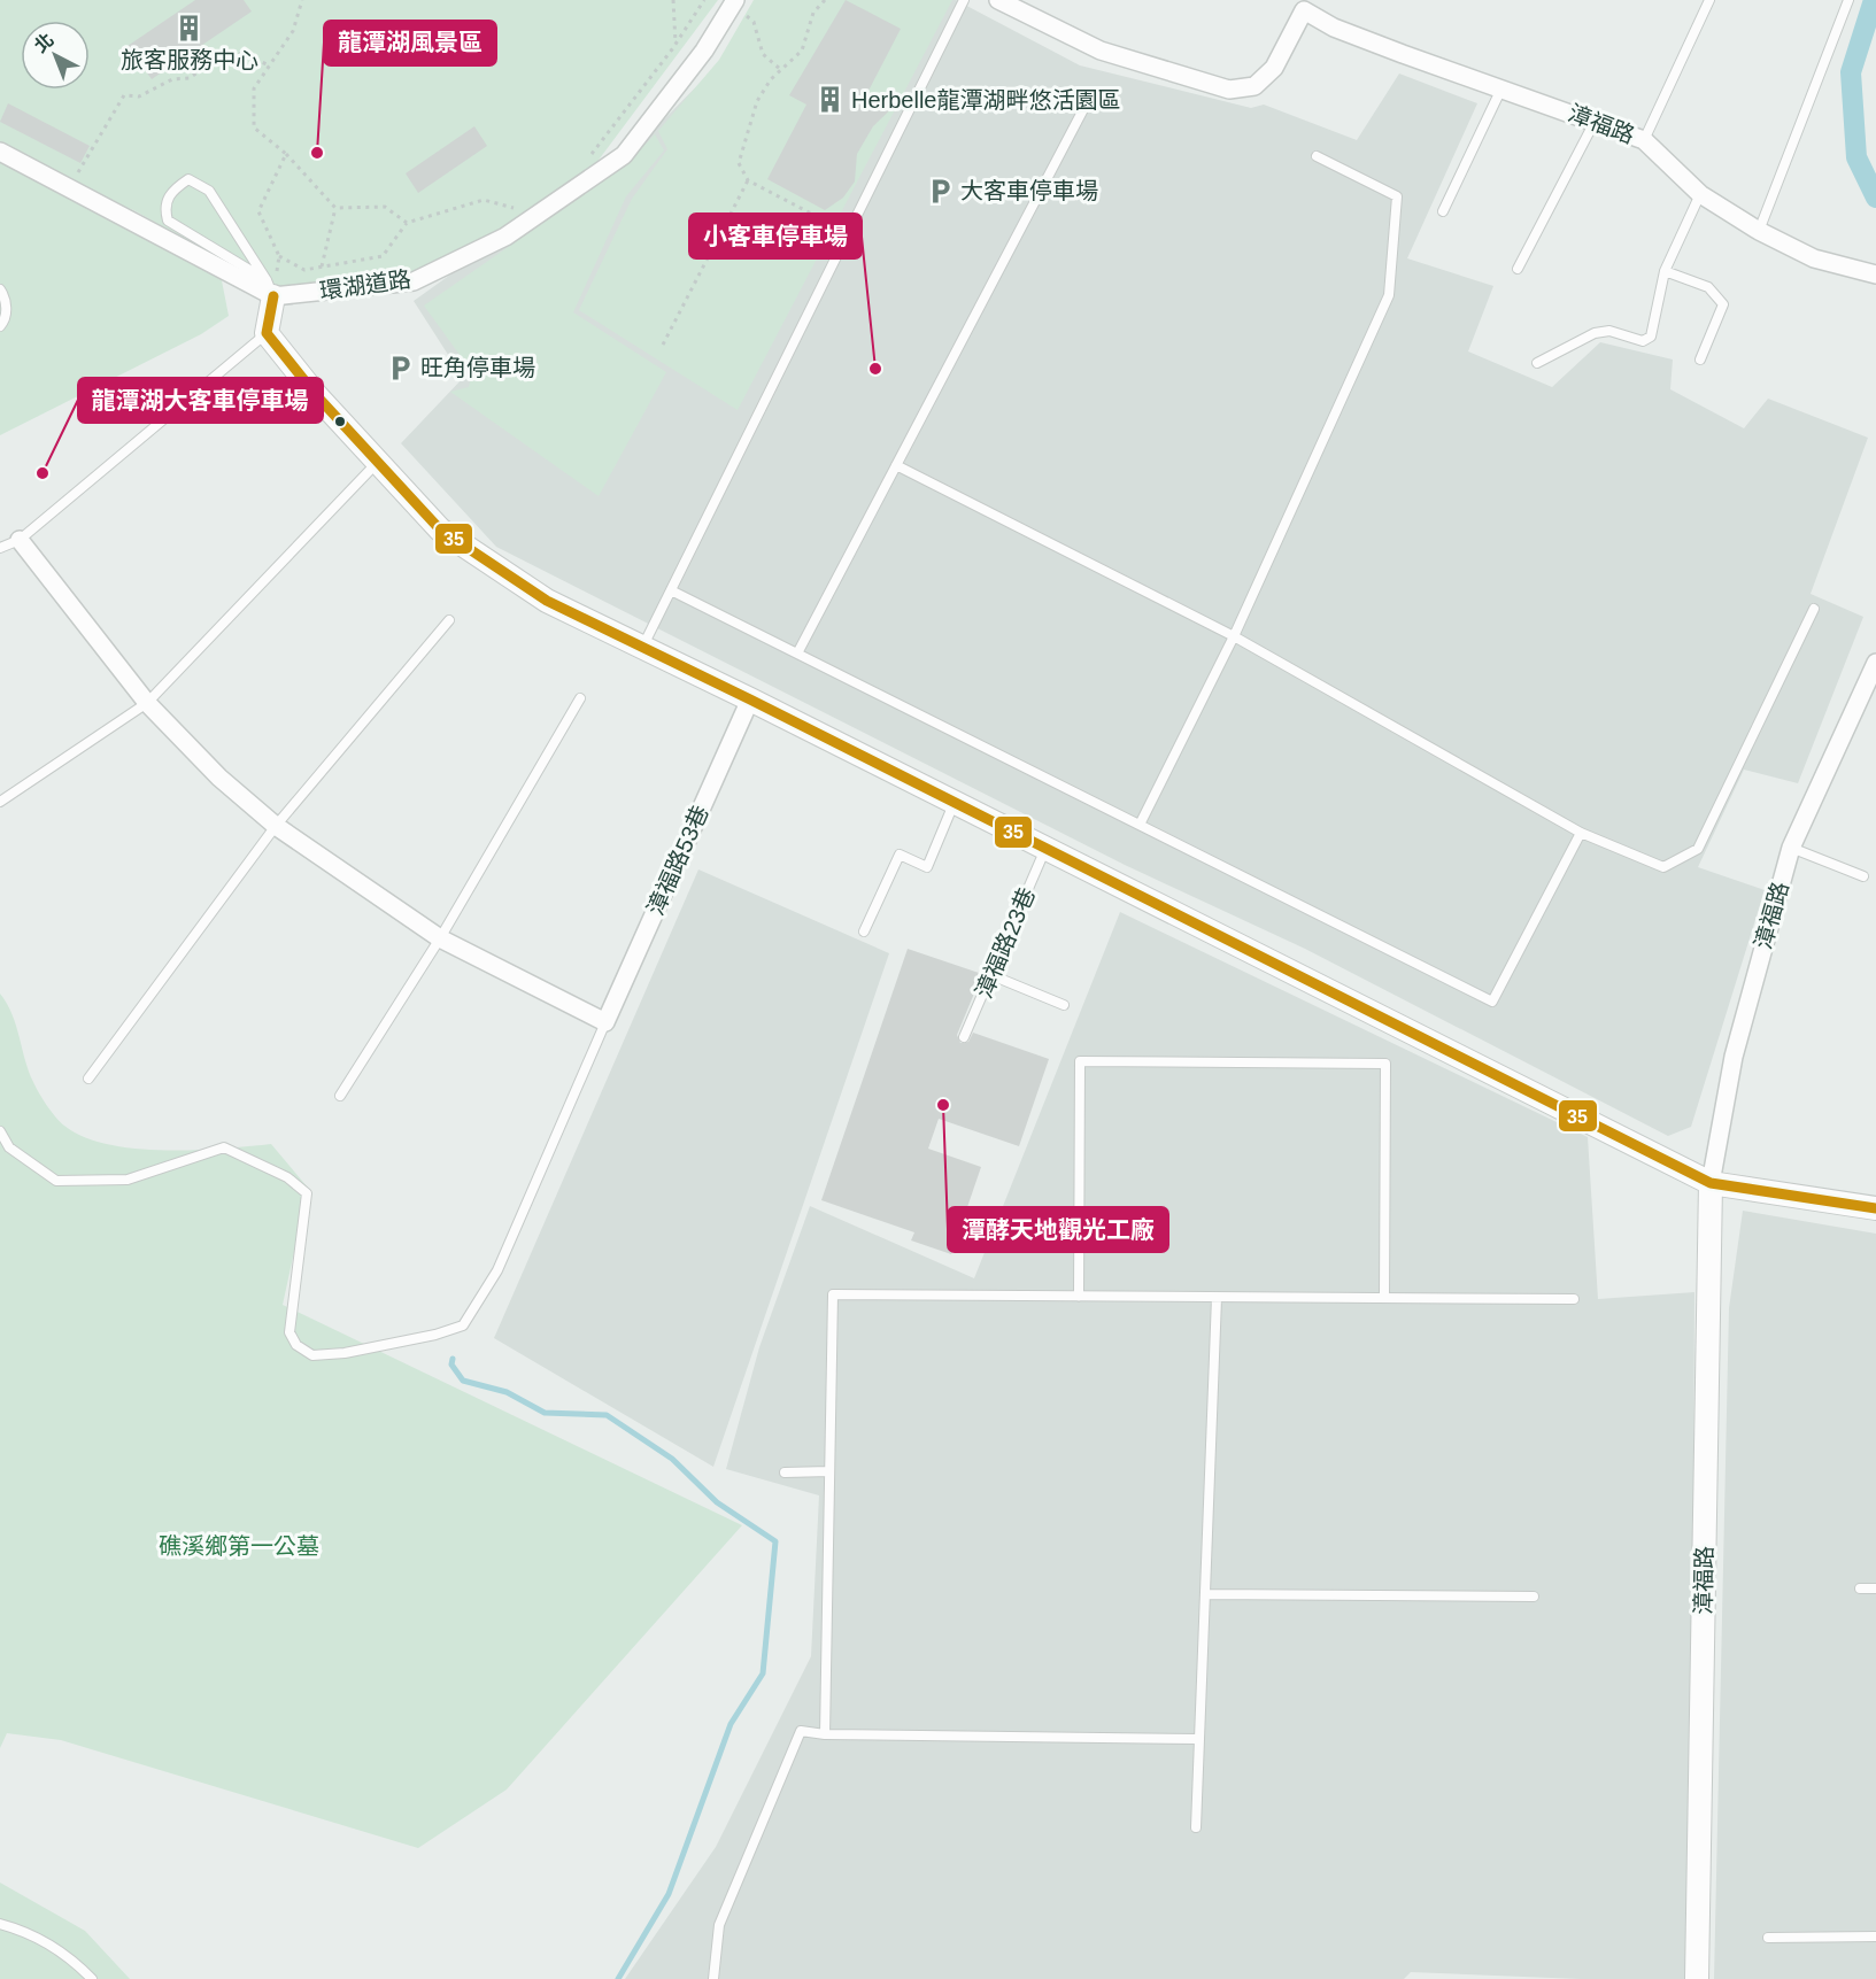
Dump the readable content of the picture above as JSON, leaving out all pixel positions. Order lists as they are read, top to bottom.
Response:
{
  "streets": {
    "street": ["漳福路", "環湖道路", "漳福路53巷"],
    "lane": ["漳福路23巷"]
  },
  "parks": ["礁溪鄉第一公墓"],
  "places": {
    "building": ["旅客服務中心", "Herbelle龍潭湖畔悠活園區"],
    "other": [
      "龍潭湖風景區",
      "小客車停車場",
      "龍潭湖大客車停車場",
      "潭酵天地觀光工廠"
    ],
    "parking": ["大客車停車場", "旺角停車場"]
  },
  "lines": ["transit line 35"],
  "north": "top left"
}
